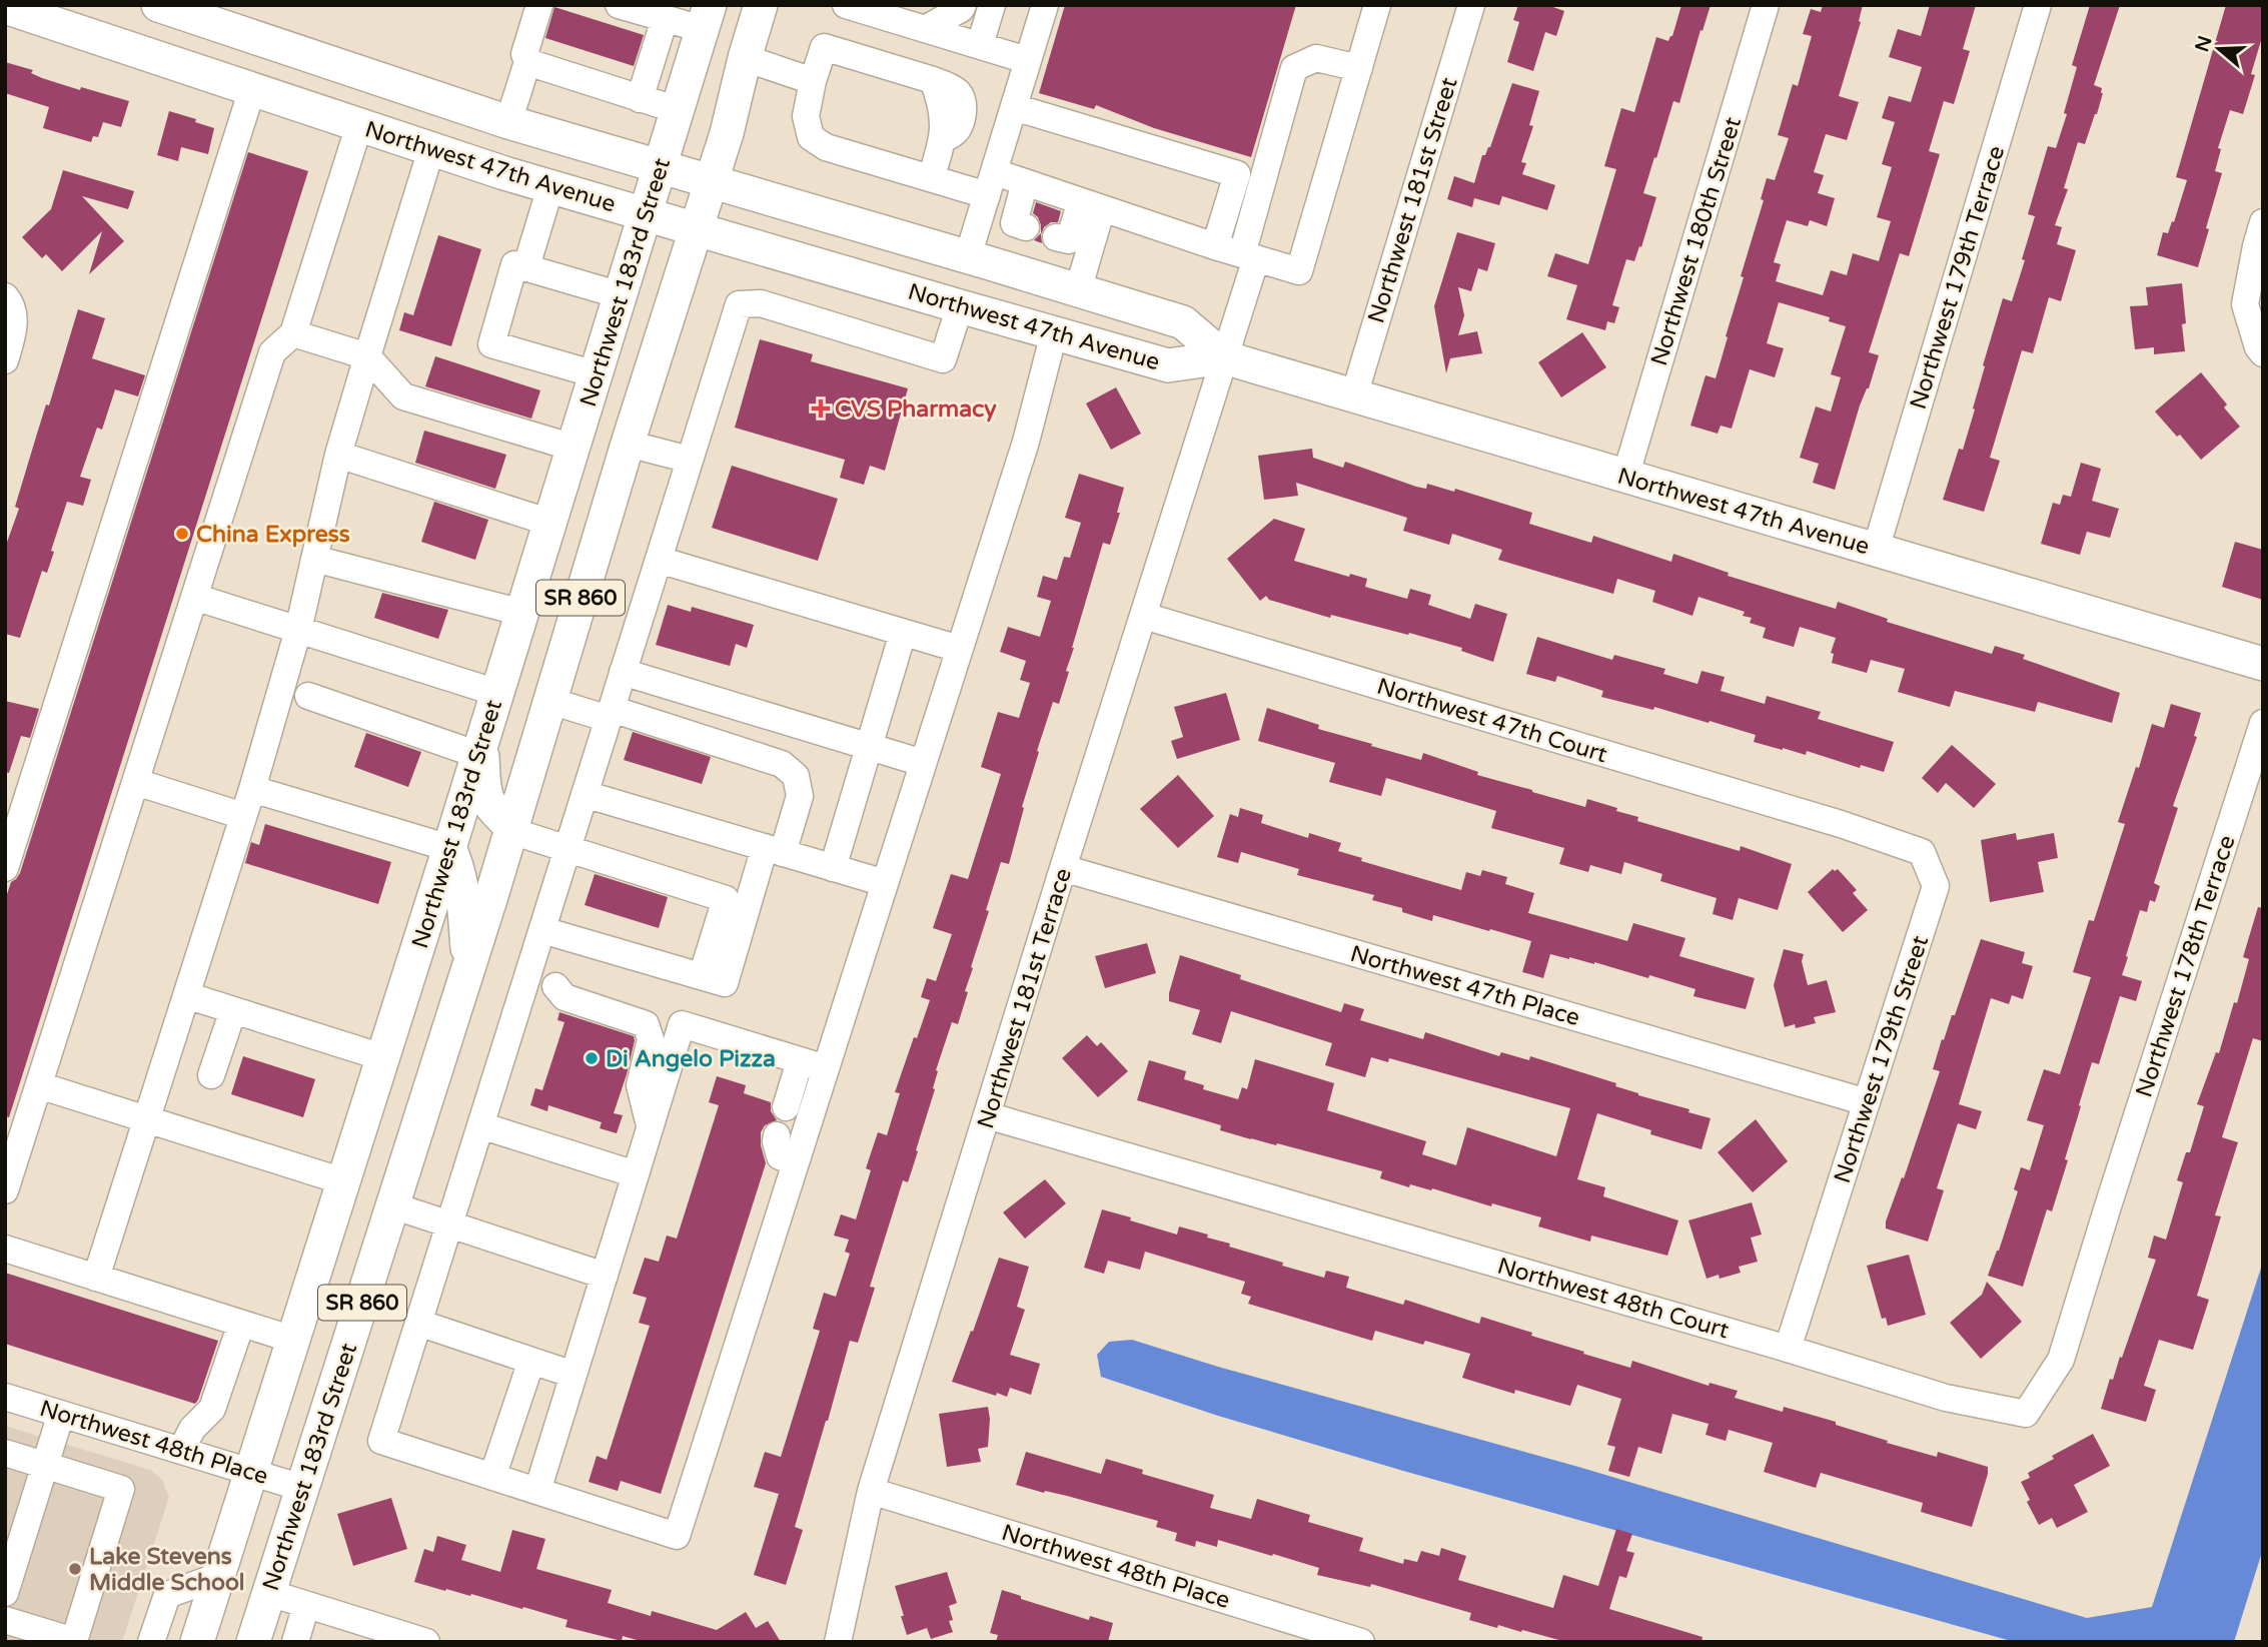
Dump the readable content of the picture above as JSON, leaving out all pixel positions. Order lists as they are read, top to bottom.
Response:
{
  "streets": {
    "main road": ["Northwest 47th Avenue", "Northwest 183rd Street", "SR 860"],
    "street": [
      "Northwest 181st Street",
      "Northwest 180th Street",
      "Northwest 179th Terrace",
      "Northwest 47th Court",
      "Northwest 178th Terrace",
      "Northwest 47th Place",
      "Northwest 181st Terrace",
      "Northwest 179th Street",
      "Northwest 48th Court",
      "Northwest 48th Place"
    ]
  },
  "crossings": [
    ["Northwest 47th Avenue", "Northwest 181st Street"],
    ["Northwest 47th Avenue", "Northwest 180th Street"],
    ["Northwest 47th Avenue", "Northwest 179th Terrace"],
    ["Northwest 47th Avenue", "Northwest 183rd Street"],
    ["Northwest 47th Avenue", "Northwest 181st Terrace"],
    ["Northwest 183rd Street", "Northwest 48th Place"],
    ["Northwest 47th Court", "Northwest 181st Terrace"],
    ["Northwest 47th Court", "Northwest 179th Street"],
    ["Northwest 178th Terrace", "Northwest 48th Court"],
    ["Northwest 47th Place", "Northwest 181st Terrace"],
    ["Northwest 47th Place", "Northwest 179th Street"],
    ["Northwest 181st Terrace", "Northwest 48th Court"],
    ["Northwest 181st Terrace", "Northwest 48th Place"],
    ["Northwest 179th Street", "Northwest 48th Court"]
  ],
  "places": {
    "health": ["CVS Pharmacy"],
    "other": ["China Express", "Di Angelo Pizza", "Lake Stevens Middle School"]
  },
  "north": "left"
}
